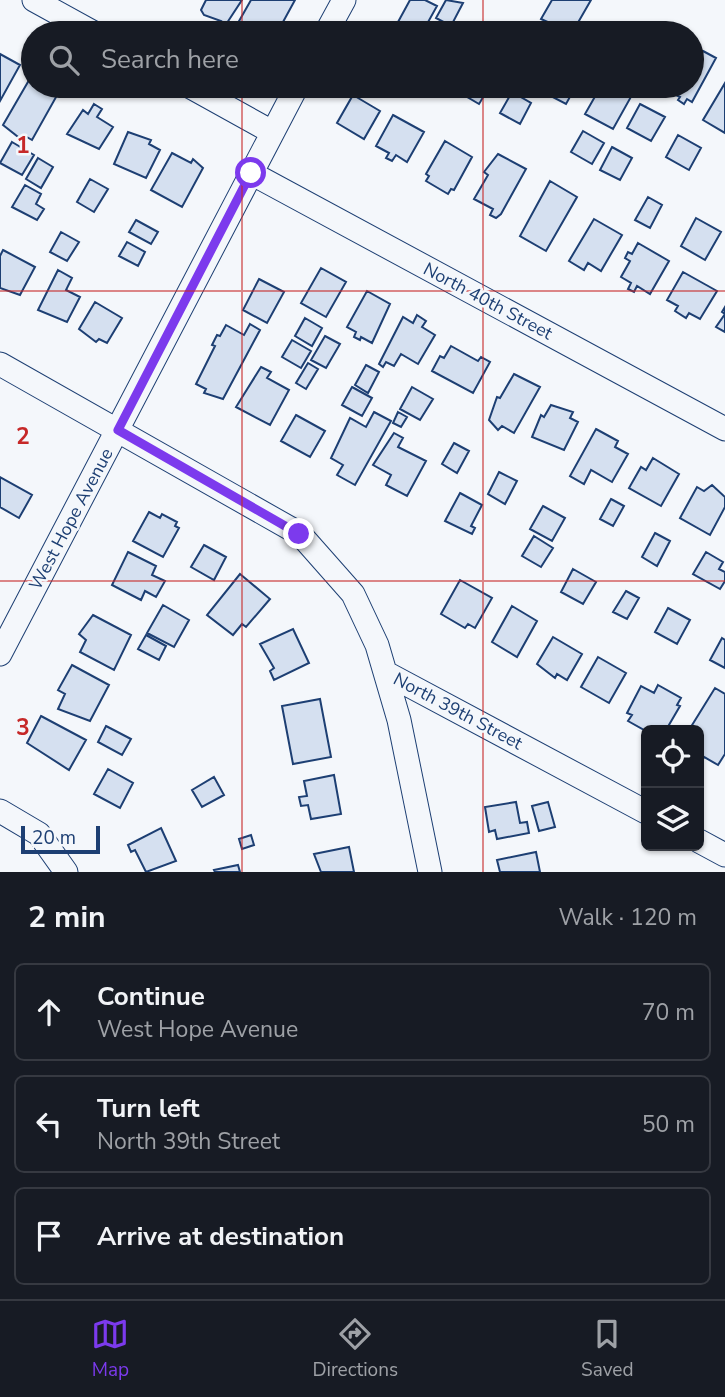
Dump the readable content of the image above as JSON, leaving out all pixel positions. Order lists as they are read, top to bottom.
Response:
{
  "streets": {
    "street": ["North 40th Street", "West Hope Avenue", "North 39th Street"]
  },
  "crossings": [
    ["North 40th Street", "West Hope Avenue"],
    ["West Hope Avenue", "North 39th Street"]
  ],
  "scale_bar": "20 m",
  "page": {
    "search": "Search here",
    "scale": "20 m",
    "heading": ["2 min", "Walk · 120 m"],
    "list": [
      ["Continue", "West Hope Avenue", "70 m"],
      ["Turn left", "North 39th Street", "50 m"],
      "Arrive at destination"
    ],
    "nav": ["Map", "Directions", "Saved"]
  },
  "grid": {
    "rows": ["1", "2", "3"]
  }
}
